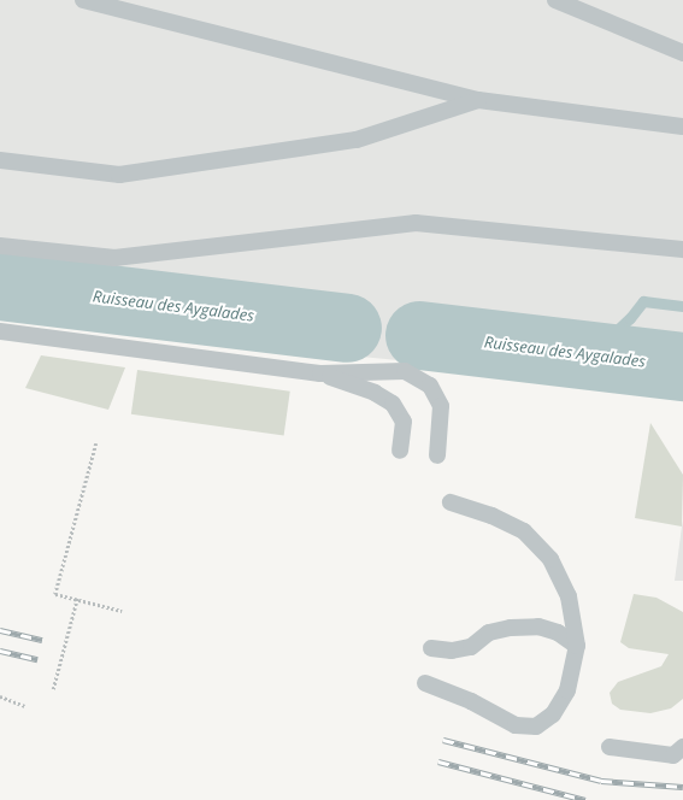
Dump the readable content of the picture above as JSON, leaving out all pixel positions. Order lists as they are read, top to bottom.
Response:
{
  "water": ["Ruisseau des Aygalades"]
}
